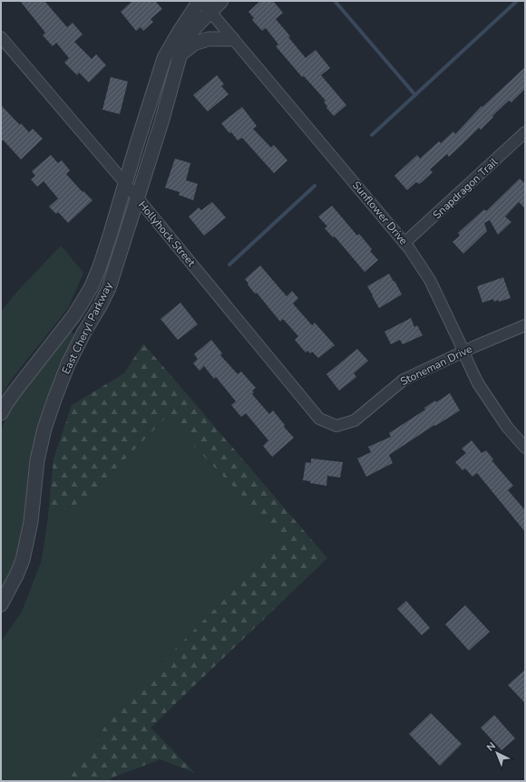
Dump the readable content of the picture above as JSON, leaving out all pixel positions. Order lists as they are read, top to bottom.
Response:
{
  "streets": {
    "street": [
      "Snapdragon Trail",
      "Sunflower Drive",
      "Hollyhock Street",
      "East Cheryl Parkway",
      "Stoneman Drive"
    ]
  },
  "crossings": [
    ["Snapdragon Trail", "Sunflower Drive"],
    ["Sunflower Drive", "East Cheryl Parkway"],
    ["Sunflower Drive", "Stoneman Drive"],
    ["Hollyhock Street", "East Cheryl Parkway"],
    ["Hollyhock Street", "Stoneman Drive"]
  ],
  "north": "top left"
}
